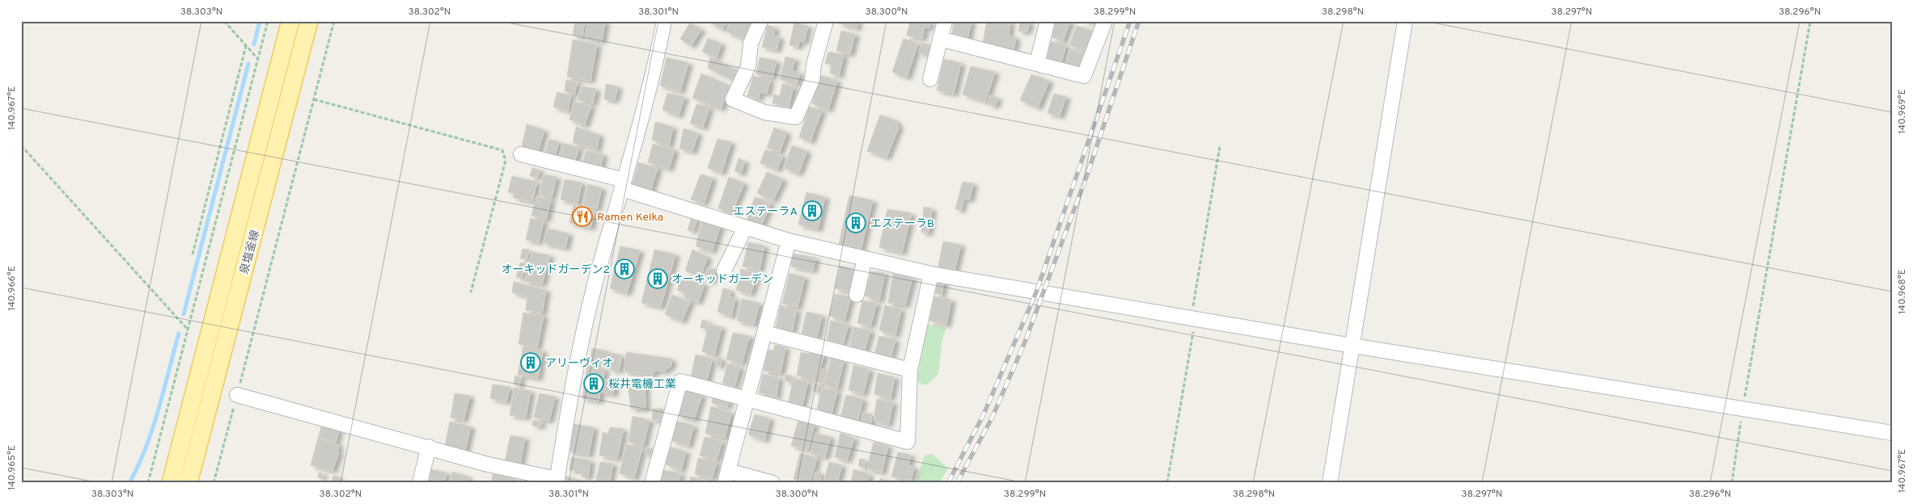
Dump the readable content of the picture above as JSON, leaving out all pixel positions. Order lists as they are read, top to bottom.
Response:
{
  "streets": {
    "main road": ["泉塩釜線"]
  },
  "places": {
    "building": [
      "エステーラA",
      "エステーラB",
      "オーキッドガーデン2",
      "オーキッドガーデン",
      "アリーヴィオ",
      "桜井電機工業"
    ],
    "restaurant": ["Ramen Keika"]
  },
  "coordinates": [
    "38.303°N",
    "38.302°N",
    "38.301°N",
    "38.300°N",
    "38.299°N",
    "38.298°N",
    "38.297°N",
    "38.296°N",
    "140.967°E",
    "140.969°E",
    "140.966°E",
    "140.968°E",
    "140.965°E"
  ]
}
